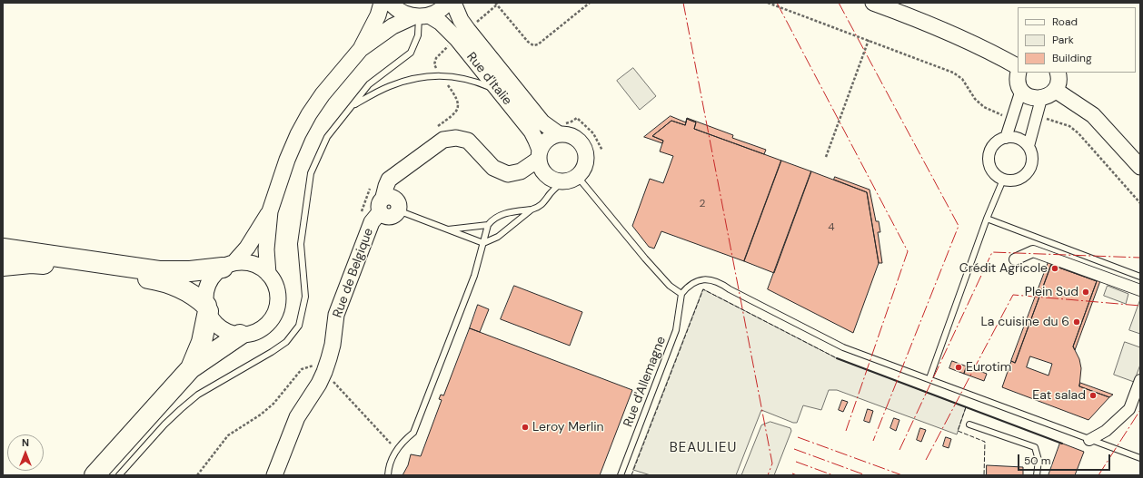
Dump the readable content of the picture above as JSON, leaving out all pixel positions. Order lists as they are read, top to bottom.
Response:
{
  "streets": {
    "street": ["Rue d'Italie", "Rue de Belgique"],
    "lane": ["Rue d'Allemagne"]
  },
  "districts": ["BEAULIEU"],
  "places": [
    "Crédit Agricole",
    "Plein Sud",
    "La cuisine du 6",
    "Eurotim",
    "Eat salad",
    "Leroy Merlin"
  ],
  "house_numbers": ["2", "4"],
  "legend": ["Road", "Park", "Building"],
  "scale_bar": "50 m",
  "north": "top"
}
